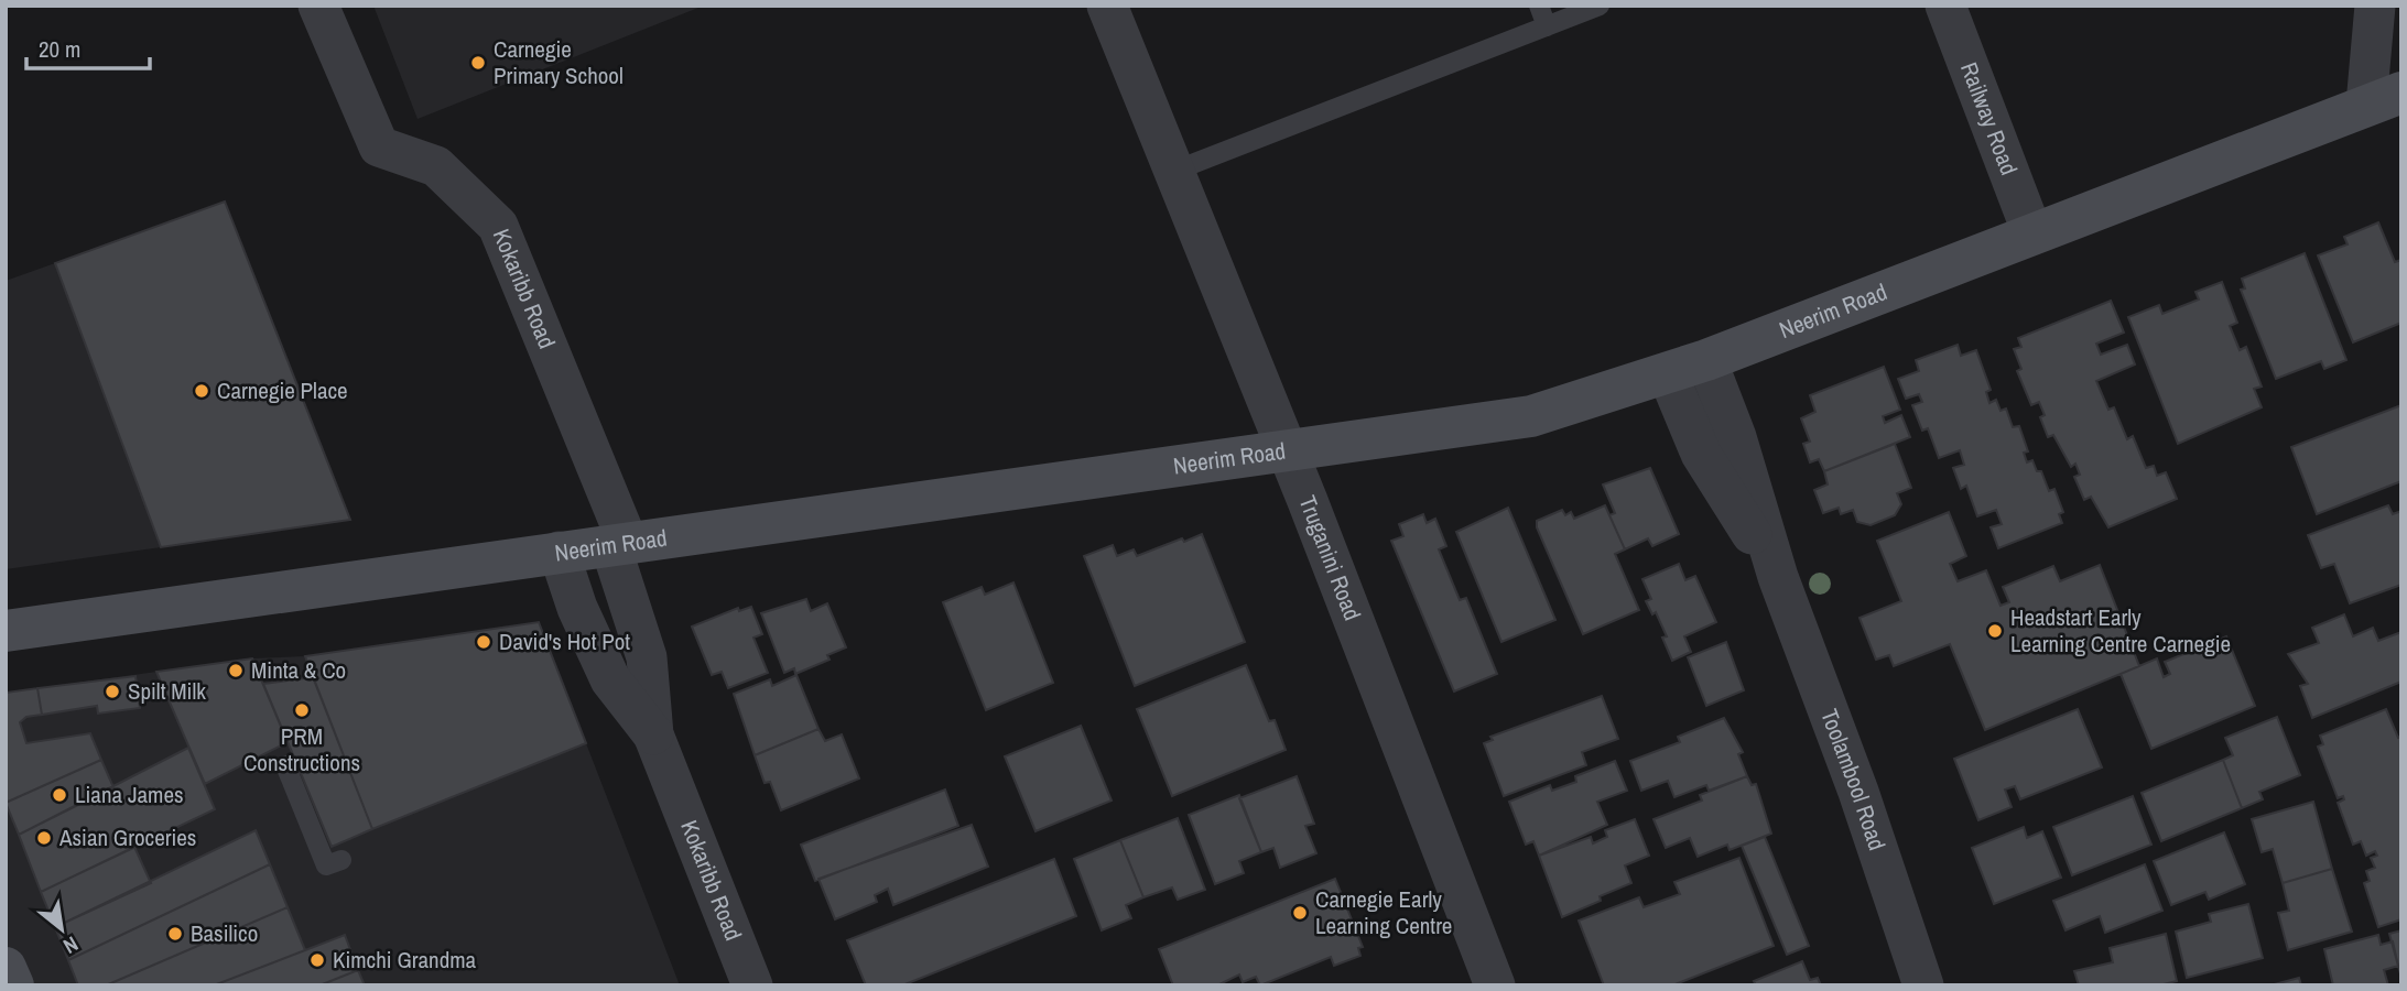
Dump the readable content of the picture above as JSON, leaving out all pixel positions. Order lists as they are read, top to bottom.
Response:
{
  "streets": {
    "main road": ["Neerim Road"],
    "street": [
      "Railway Road",
      "Kokaribb Road",
      "Truganini Road",
      "Toolambool Road"
    ]
  },
  "crossings": [
    ["Railway Road", "Neerim Road"],
    ["Kokaribb Road", "Neerim Road"],
    ["Neerim Road", "Truganini Road"],
    ["Neerim Road", "Toolambool Road"]
  ],
  "places": [
    "Carnegie Primary School",
    "Carnegie Place",
    "Headstart Early Learning Centre Carnegie",
    "David's Hot Pot",
    "Minta & Co",
    "Spilt Milk",
    "PRM Constructions",
    "Liana James",
    "Asian Groceries",
    "Carnegie Early Learning Centre",
    "Basilico",
    "Kimchi Grandma"
  ],
  "scale_bar": "20 m",
  "north": "bottom right"
}
